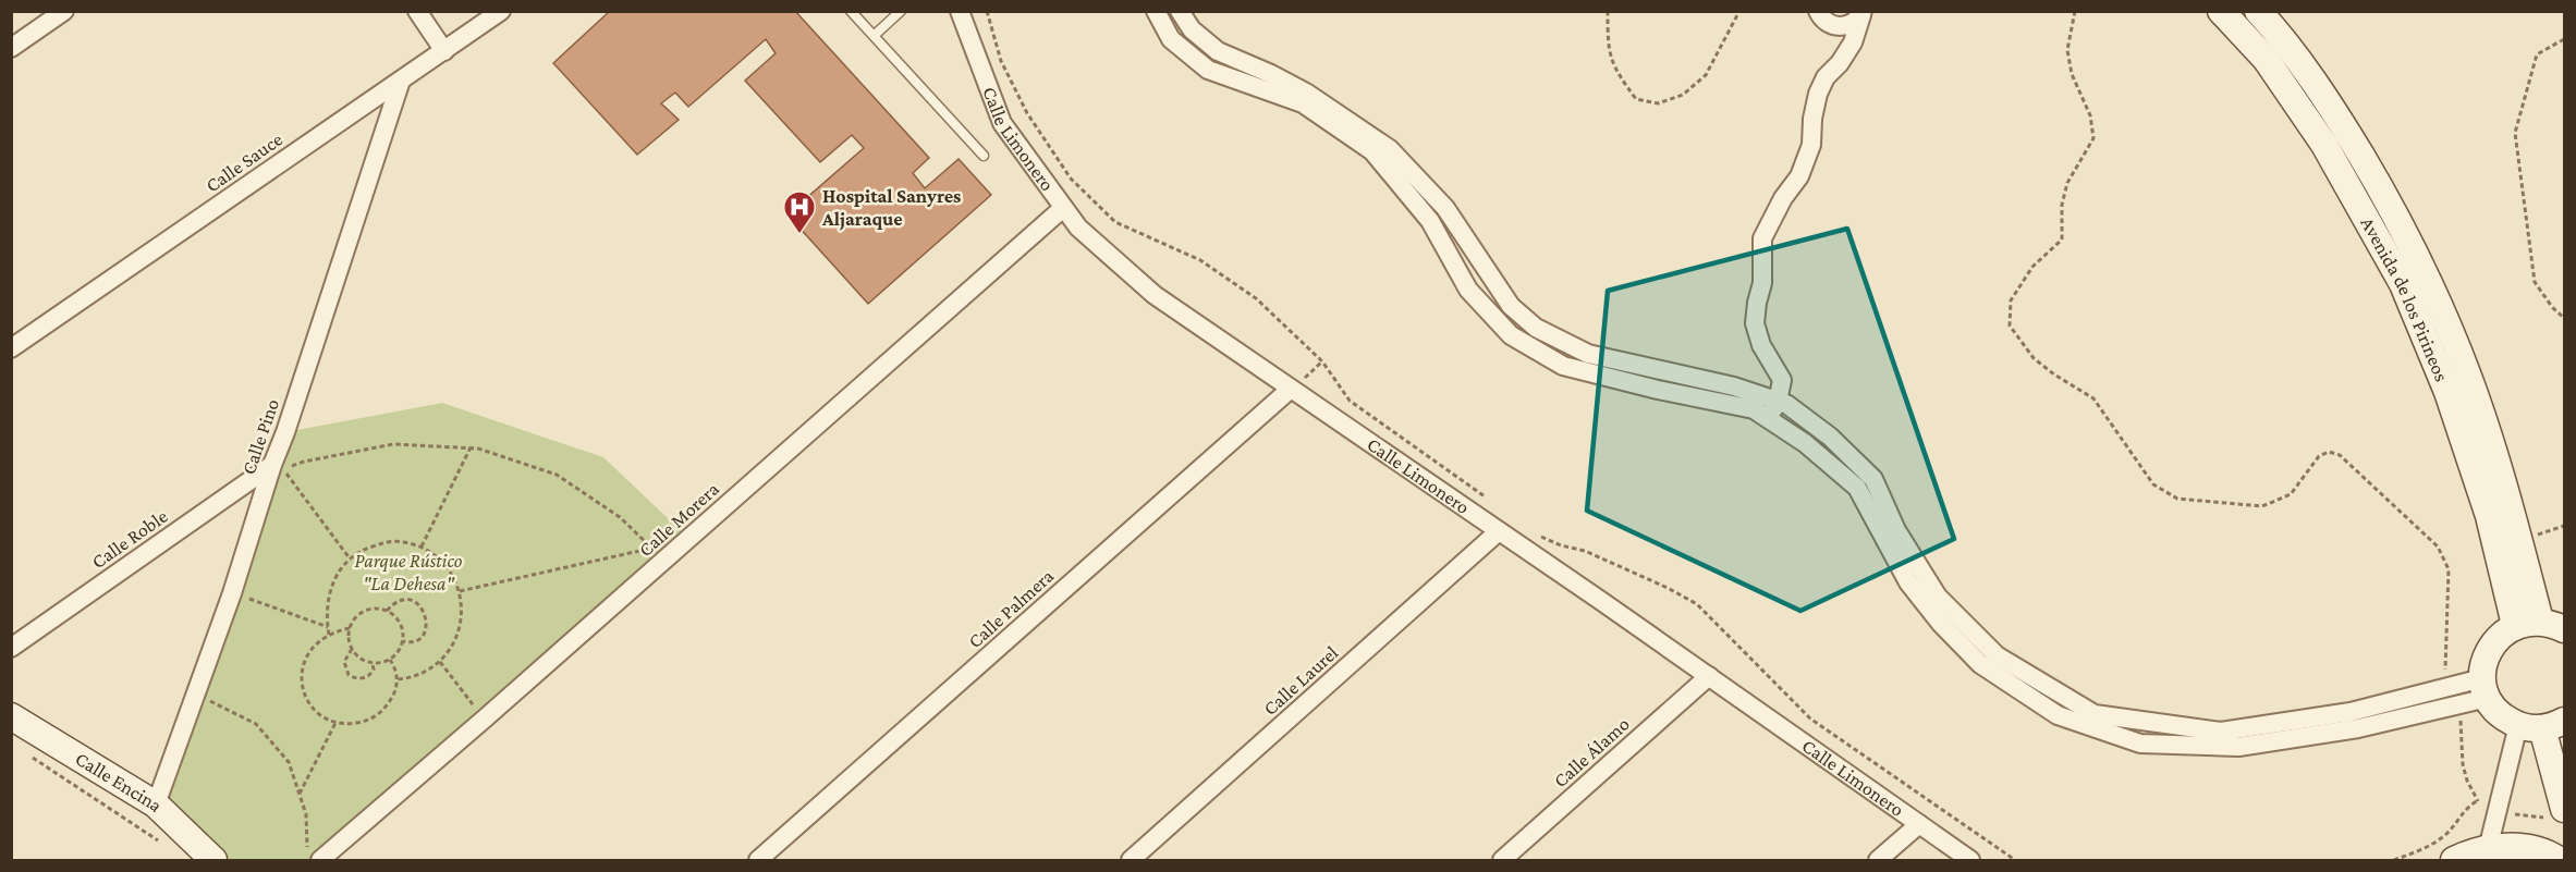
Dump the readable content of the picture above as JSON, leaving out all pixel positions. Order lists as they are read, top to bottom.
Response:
{
  "streets": {
    "street": [
      "Calle Limonero",
      "Calle Sauce",
      "Avenida de los Pirineos",
      "Calle Pino",
      "Calle Morera",
      "Calle Roble",
      "Calle Palmera",
      "Calle Laurel",
      "Calle Álamo",
      "Calle Encina"
    ]
  },
  "crossings": [
    ["Calle Limonero", "Calle Morera"],
    ["Calle Limonero", "Calle Palmera"],
    ["Calle Limonero", "Calle Laurel"],
    ["Calle Limonero", "Calle Álamo"],
    ["Calle Sauce", "Calle Pino"],
    ["Calle Pino", "Calle Roble"],
    ["Calle Pino", "Calle Encina"]
  ],
  "parks": ["Parque Rústico \"La Dehesa\""],
  "places": {
    "hospital": ["Hospital Sanyres Aljaraque"]
  }
}
